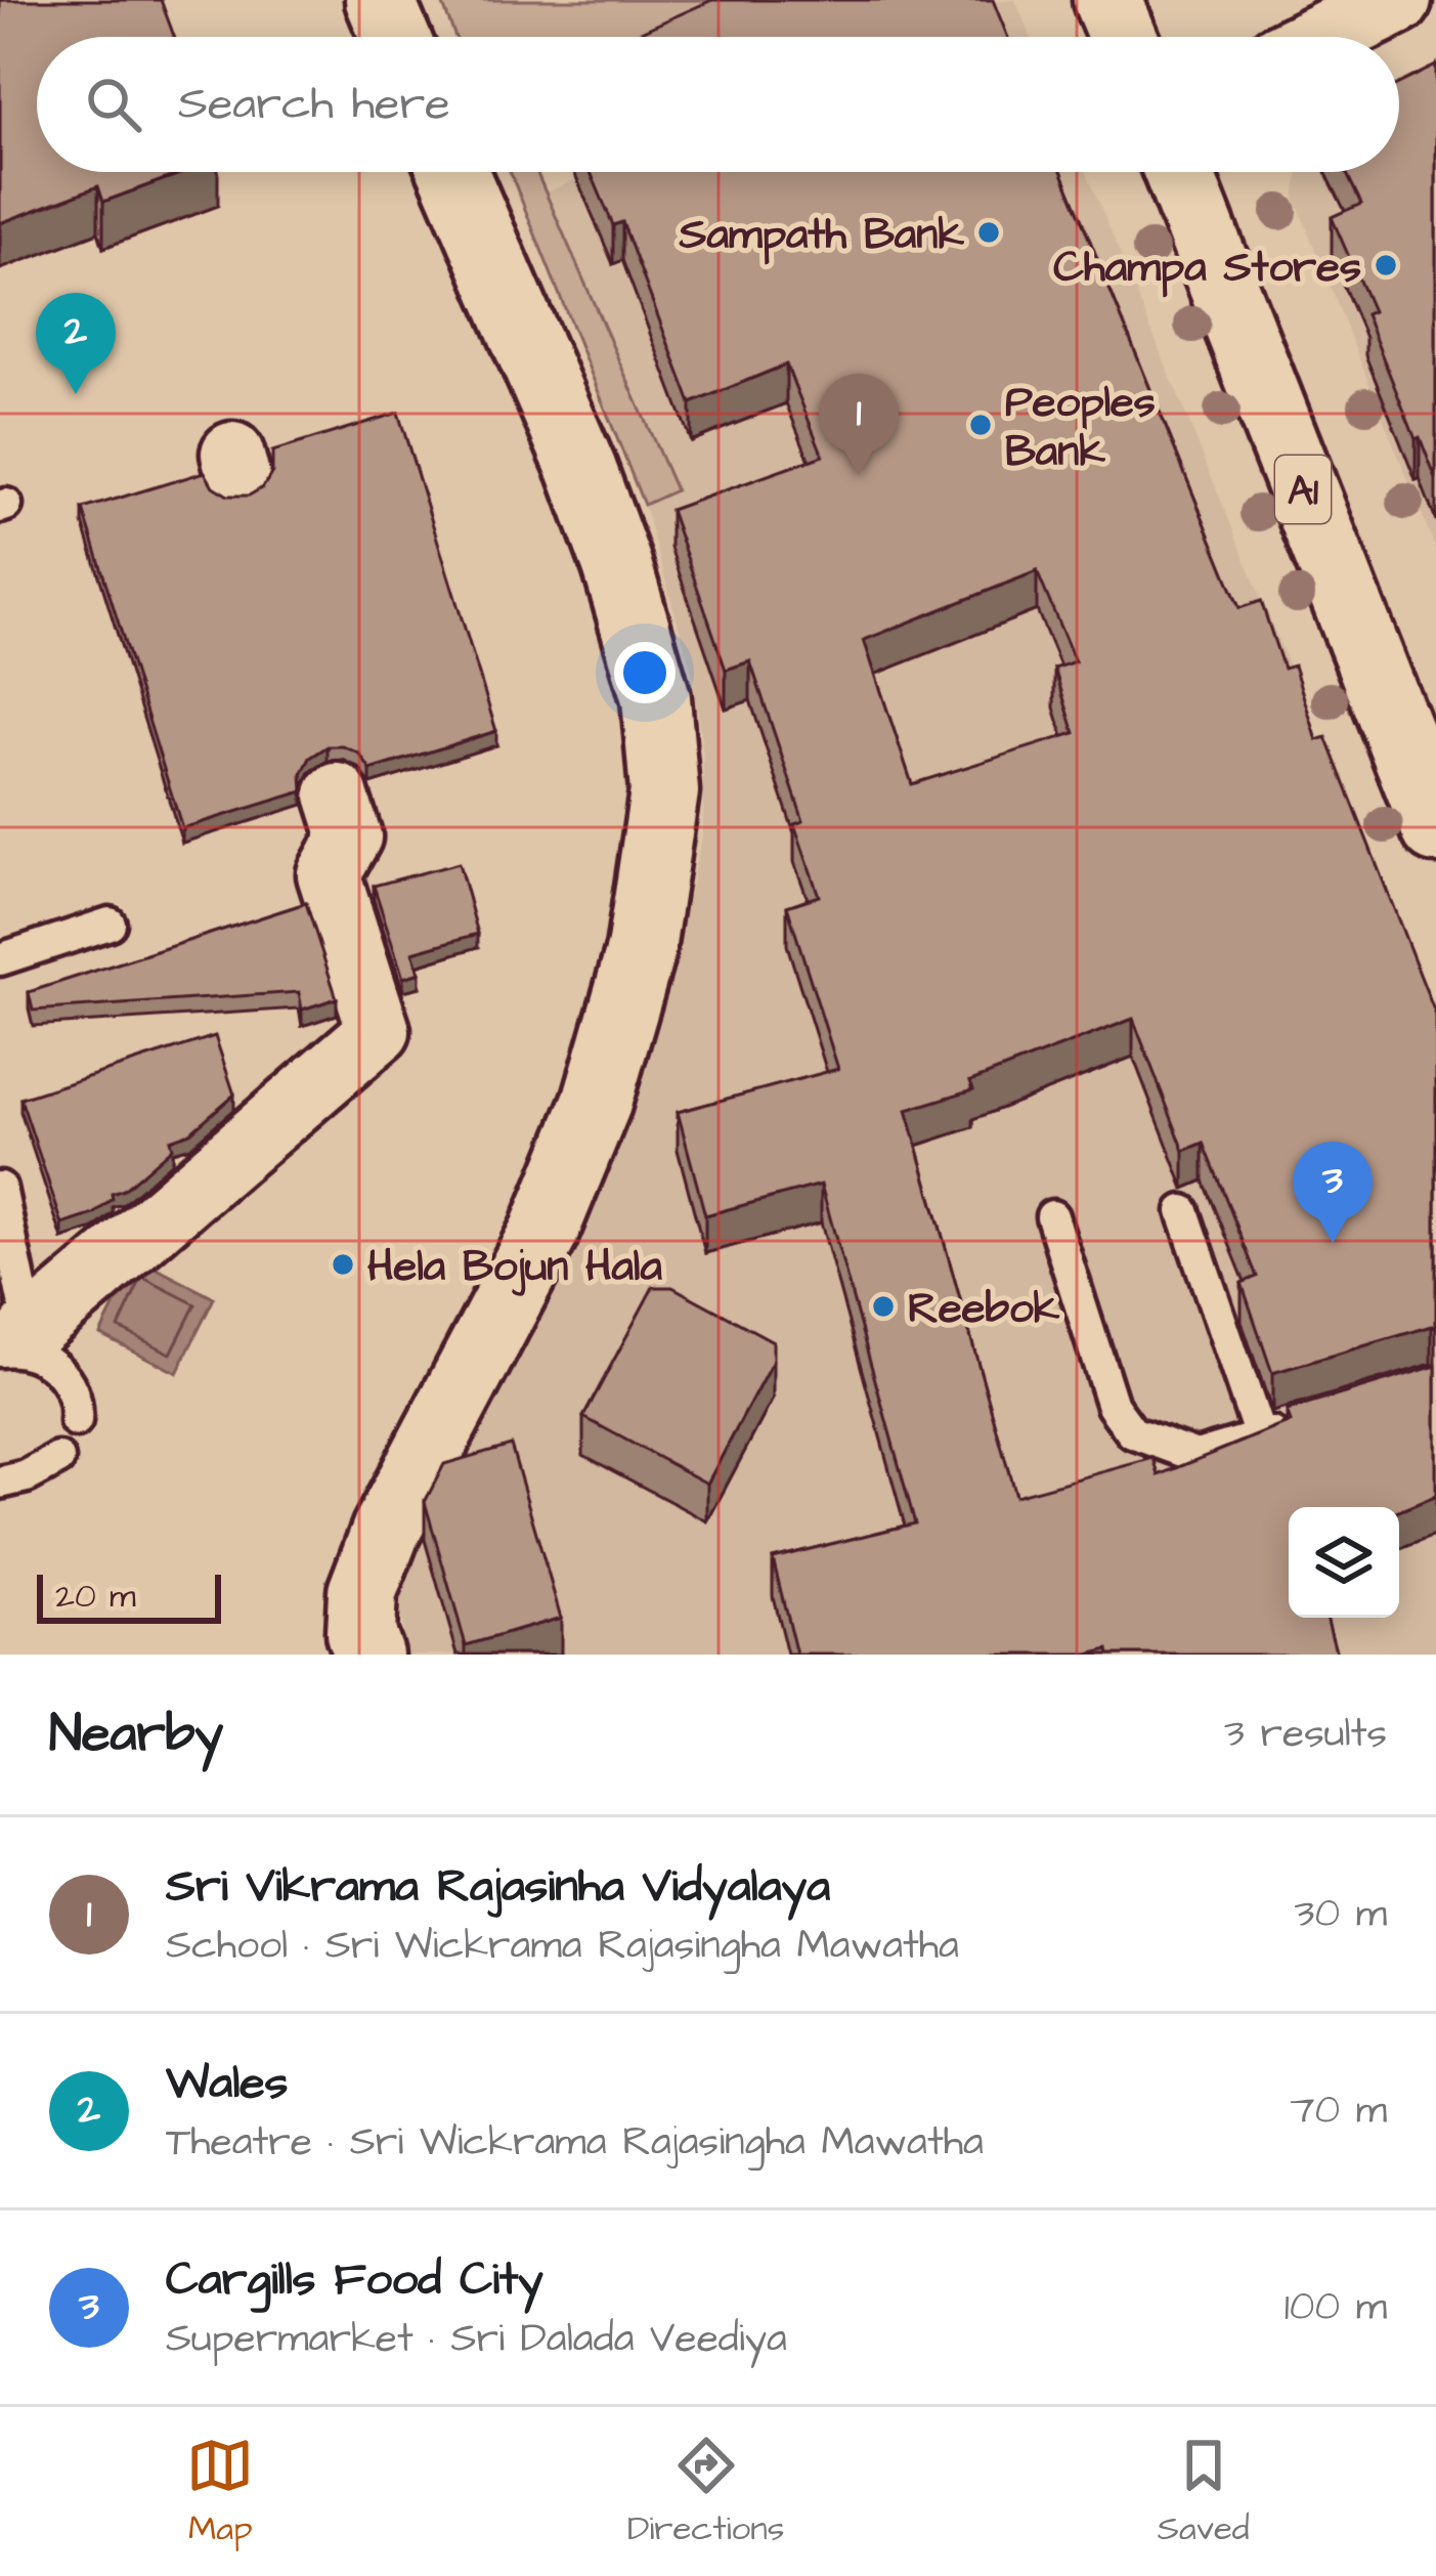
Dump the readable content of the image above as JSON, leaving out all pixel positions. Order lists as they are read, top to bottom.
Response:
{
  "streets": {
    "main road": ["A1"]
  },
  "places": [
    "Sampath Bank",
    "Champa Stores",
    "Peoples Bank",
    "Hela Bojun Hala",
    "Reebok"
  ],
  "scale_bar": "20 m",
  "page": {
    "search": "Search here",
    "pins": ["2", "1", "3"],
    "scale": "20 m",
    "heading": ["Nearby", "3 results"],
    "list": [
      {
        "mark": "1",
        "name": "Sri Vikrama Rajasinha Vidyalaya",
        "note": "School · Sri Wickrama Rajasingha Mawatha",
        "value": "30 m"
      },
      {
        "mark": "2",
        "name": "Wales",
        "note": "Theatre · Sri Wickrama Rajasingha Mawatha",
        "value": "70 m"
      },
      {
        "mark": "3",
        "name": "Cargills Food City",
        "note": "Supermarket · Sri Dalada Veediya",
        "value": "100 m"
      }
    ],
    "nav": ["Map", "Directions", "Saved"]
  }
}
